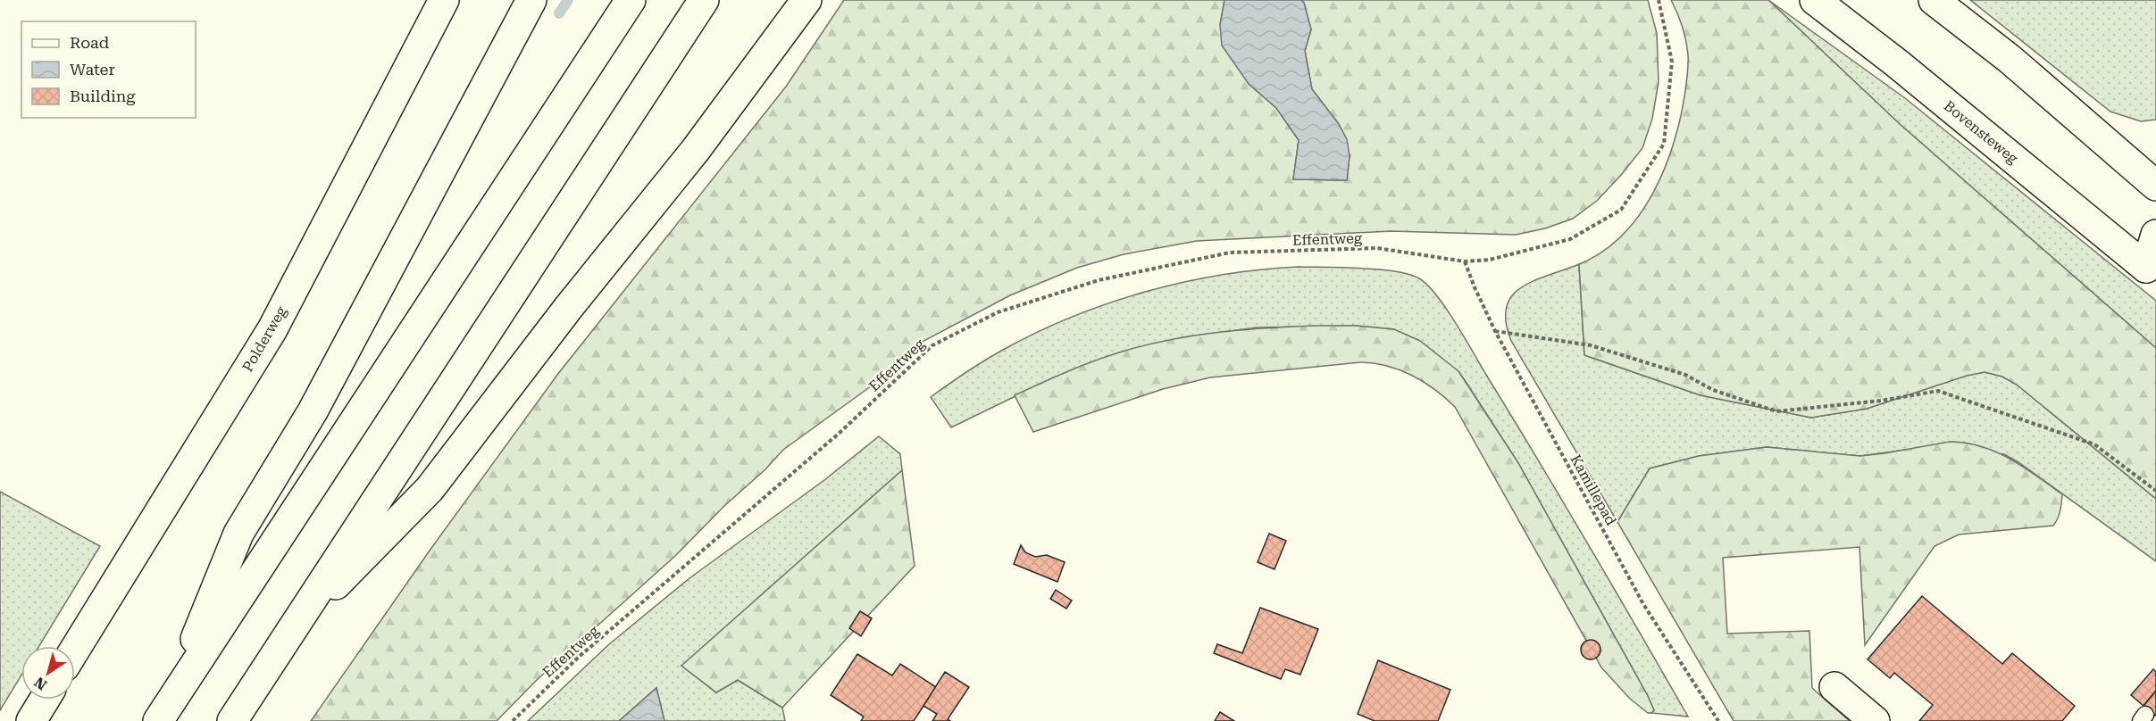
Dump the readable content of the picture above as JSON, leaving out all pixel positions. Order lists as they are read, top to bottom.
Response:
{
  "streets": {
    "main road": ["Bovensteweg", "Polderweg"],
    "path": ["Effentweg", "Kamillepad"]
  },
  "crossings": [
    ["Effentweg", "Kamillepad"]
  ],
  "legend": ["Road", "Water", "Building"],
  "north": "bottom left"
}
